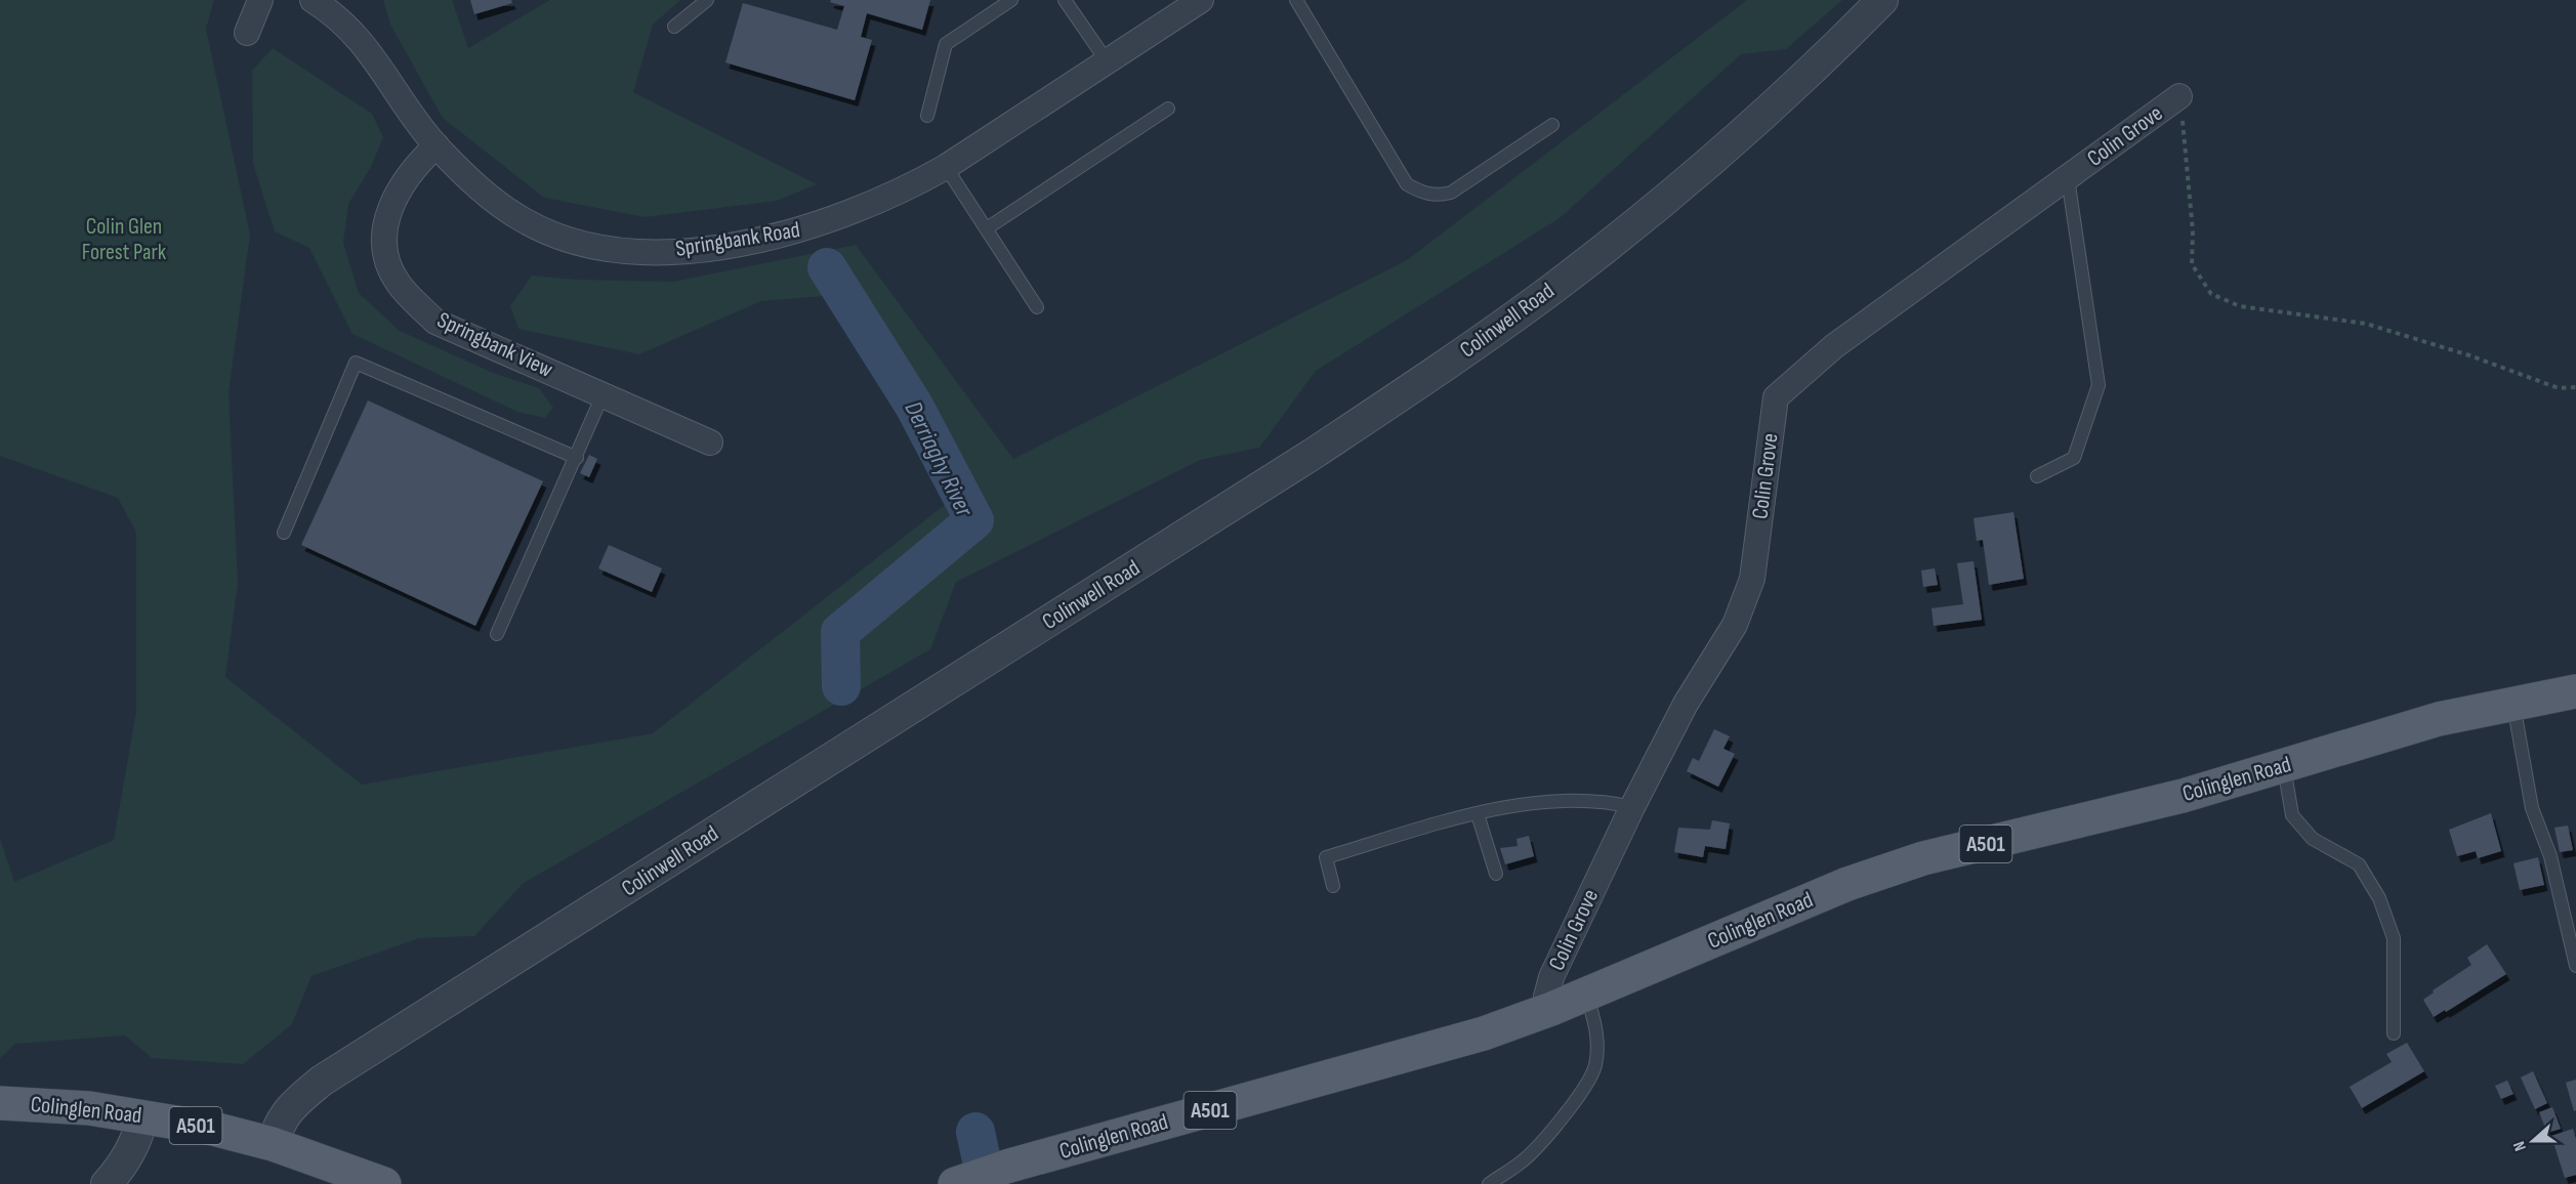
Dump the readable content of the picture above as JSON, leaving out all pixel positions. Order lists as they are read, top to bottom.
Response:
{
  "streets": {
    "main road": ["Colinglen Road", "A501"],
    "street": [
      "Colin Grove",
      "Springbank Road",
      "Colinwell Road",
      "Springbank View"
    ]
  },
  "crossings": [
    ["Colin Grove", "Colinglen Road"],
    ["Springbank Road", "Springbank View"],
    ["Colinwell Road", "Colinglen Road"]
  ],
  "water": ["Derriaghy River"],
  "parks": ["Colin Glen Forest Park"],
  "north": "left"
}
